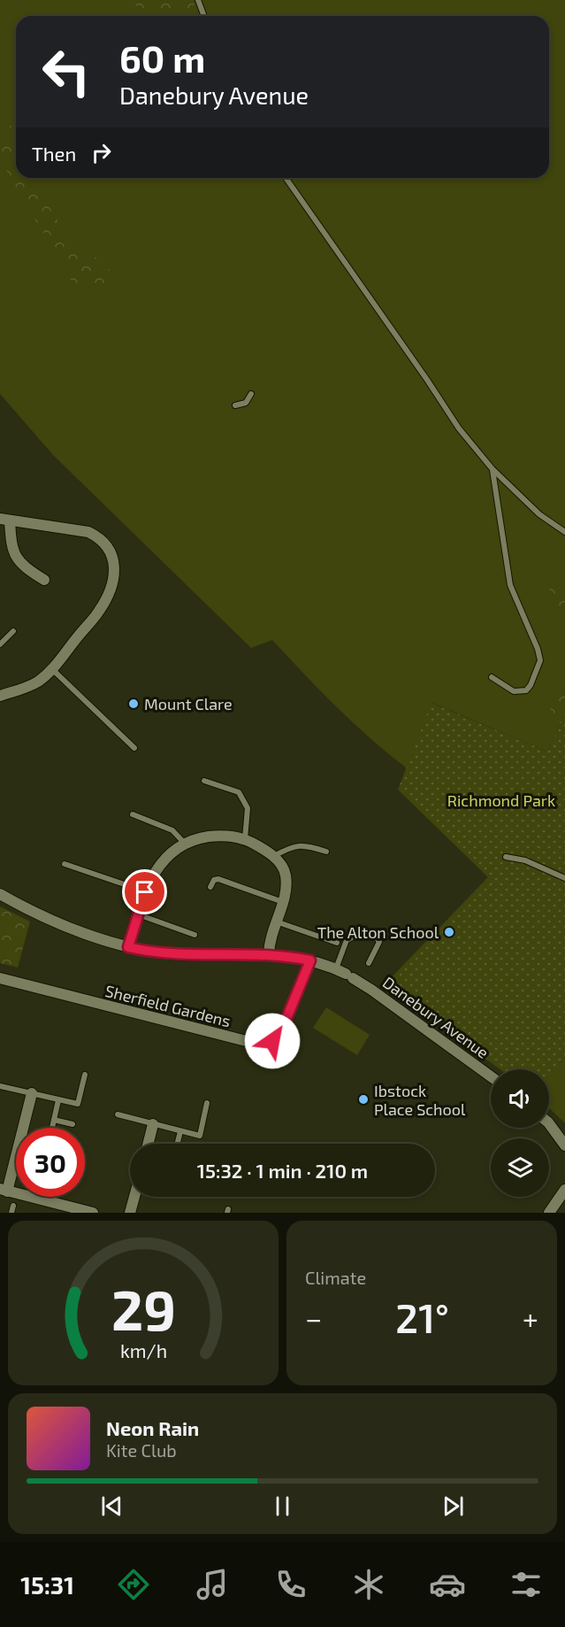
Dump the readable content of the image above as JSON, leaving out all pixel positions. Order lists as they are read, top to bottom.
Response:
{
  "streets": {
    "street": ["Sherfield Gardens", "Danebury Avenue"]
  },
  "crossings": [
    ["Sherfield Gardens", "Danebury Avenue"]
  ],
  "parks": ["Richmond Park"],
  "places": ["Mount Clare", "The Alton School", "Ibstock Place School"],
  "page": {
    "turn": ["60 m", "Danebury Avenue"],
    "then": "Then",
    "limit": "30",
    "trip": "15:32 · 1 min · 210 m",
    "tile": "Climate",
    "heat": ["−", "21°", "+"],
    "song": ["Neon Rain", "Kite Club"],
    "tabs": "15:31",
    "gauge": ["29", "km/h"]
  }
}
